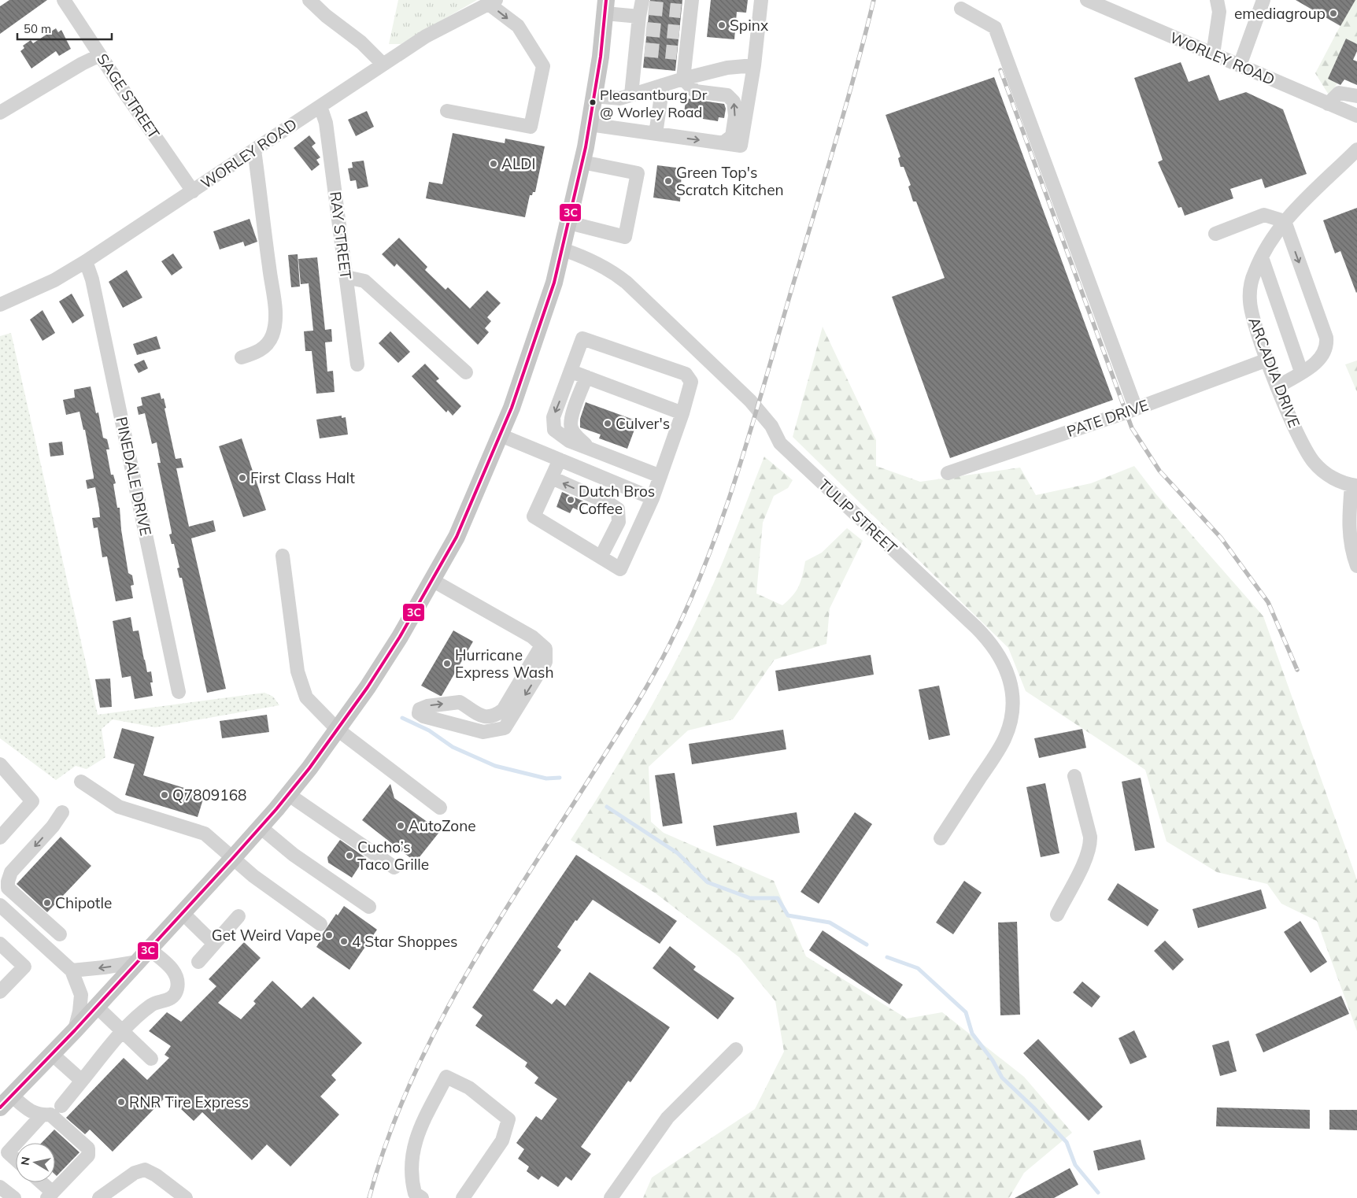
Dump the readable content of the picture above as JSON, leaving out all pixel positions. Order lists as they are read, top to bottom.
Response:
{
  "streets": {
    "street": [
      "WORLEY ROAD",
      "SAGE STREET",
      "RAY STREET",
      "ARCADIA DRIVE",
      "PATE DRIVE",
      "PINEDALE DRIVE",
      "TULIP STREET"
    ]
  },
  "crossings": [
    ["WORLEY ROAD", "SAGE STREET"],
    ["WORLEY ROAD", "RAY STREET"],
    ["WORLEY ROAD", "PINEDALE DRIVE"],
    ["ARCADIA DRIVE", "PATE DRIVE"]
  ],
  "places": [
    "emediagroup",
    "Spinx",
    "Pleasantburg Dr @ Worley Road",
    "ALDI",
    "Green Top's Scratch Kitchen",
    "Culver's",
    "First Class Halt",
    "Dutch Bros Coffee",
    "Hurricane Express Wash",
    "Q7809168",
    "AutoZone",
    "Cucho’s Taco Grille",
    "Chipotle",
    "Get Weird Vape",
    "4 Star Shoppes",
    "RNR Tire Express"
  ],
  "lines": ["transit line 3C"],
  "scale_bar": "50 m",
  "north": "left"
}
